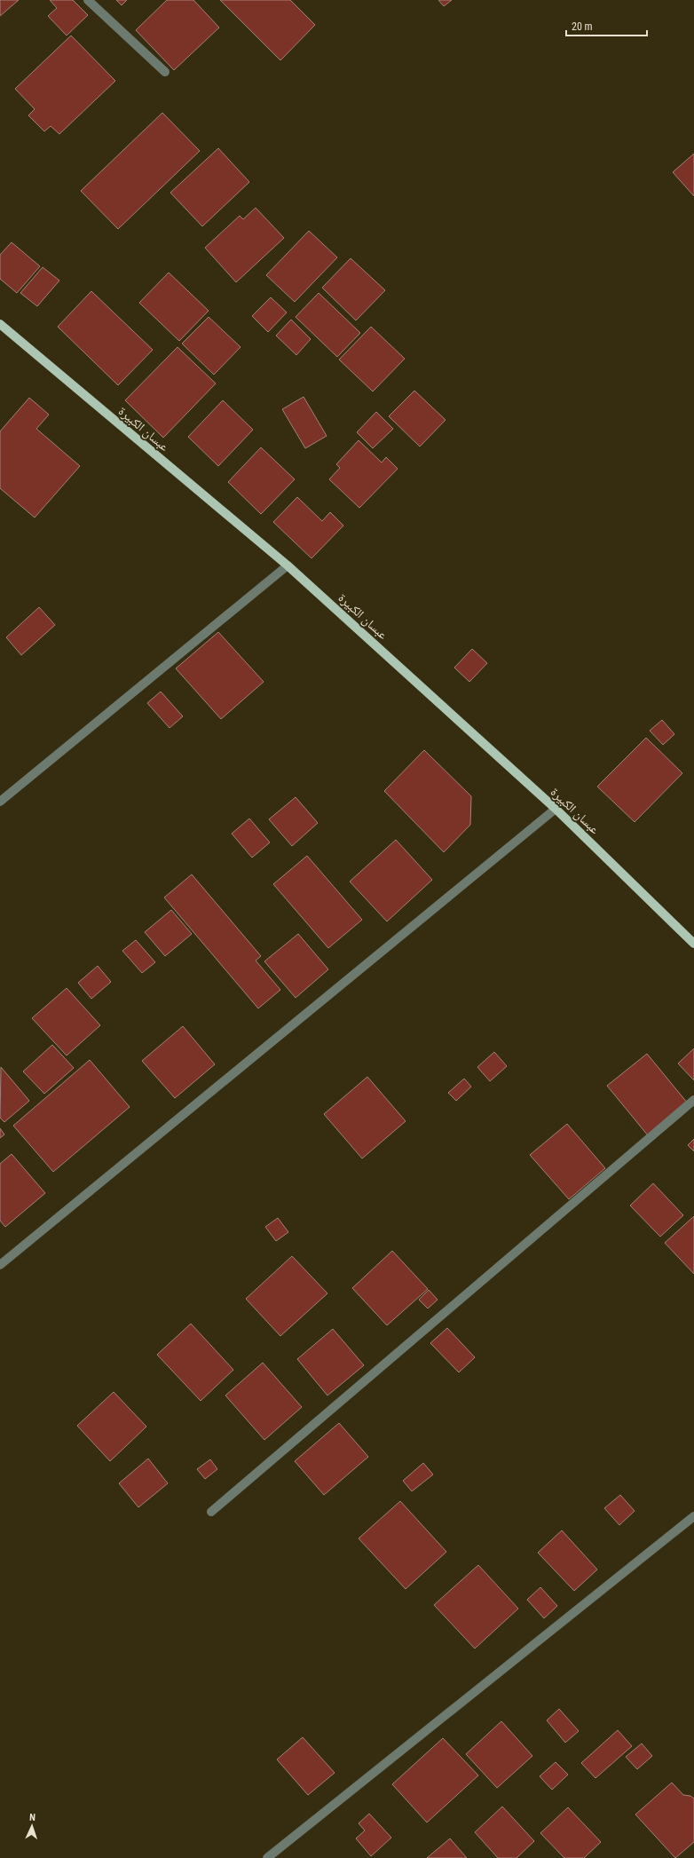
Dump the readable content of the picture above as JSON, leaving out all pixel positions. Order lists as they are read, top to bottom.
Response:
{
  "streets": {
    "main road": ["عبسان الكبيرة"]
  },
  "scale_bar": "20 m",
  "north": "top"
}
